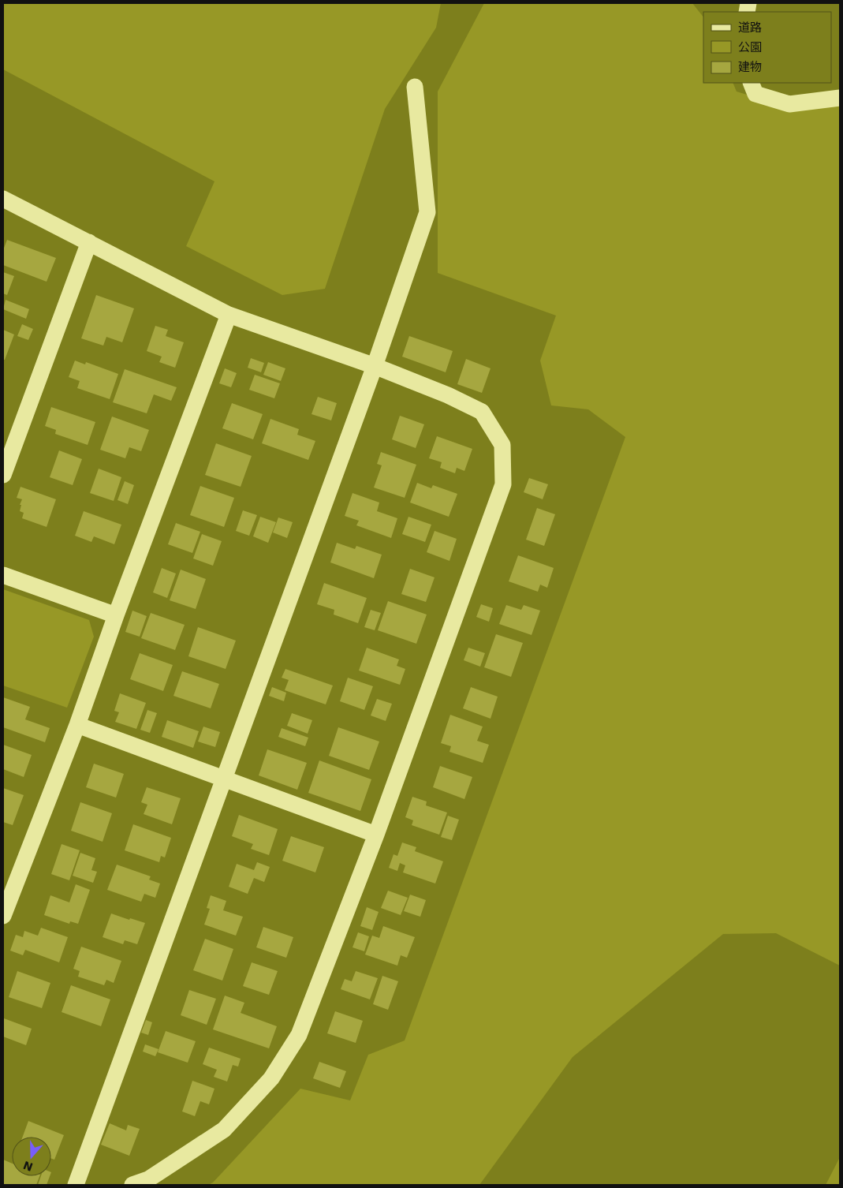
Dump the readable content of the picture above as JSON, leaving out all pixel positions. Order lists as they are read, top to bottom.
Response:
{
  "legend": ["道路", "公園", "建物"],
  "north": "bottom"
}
